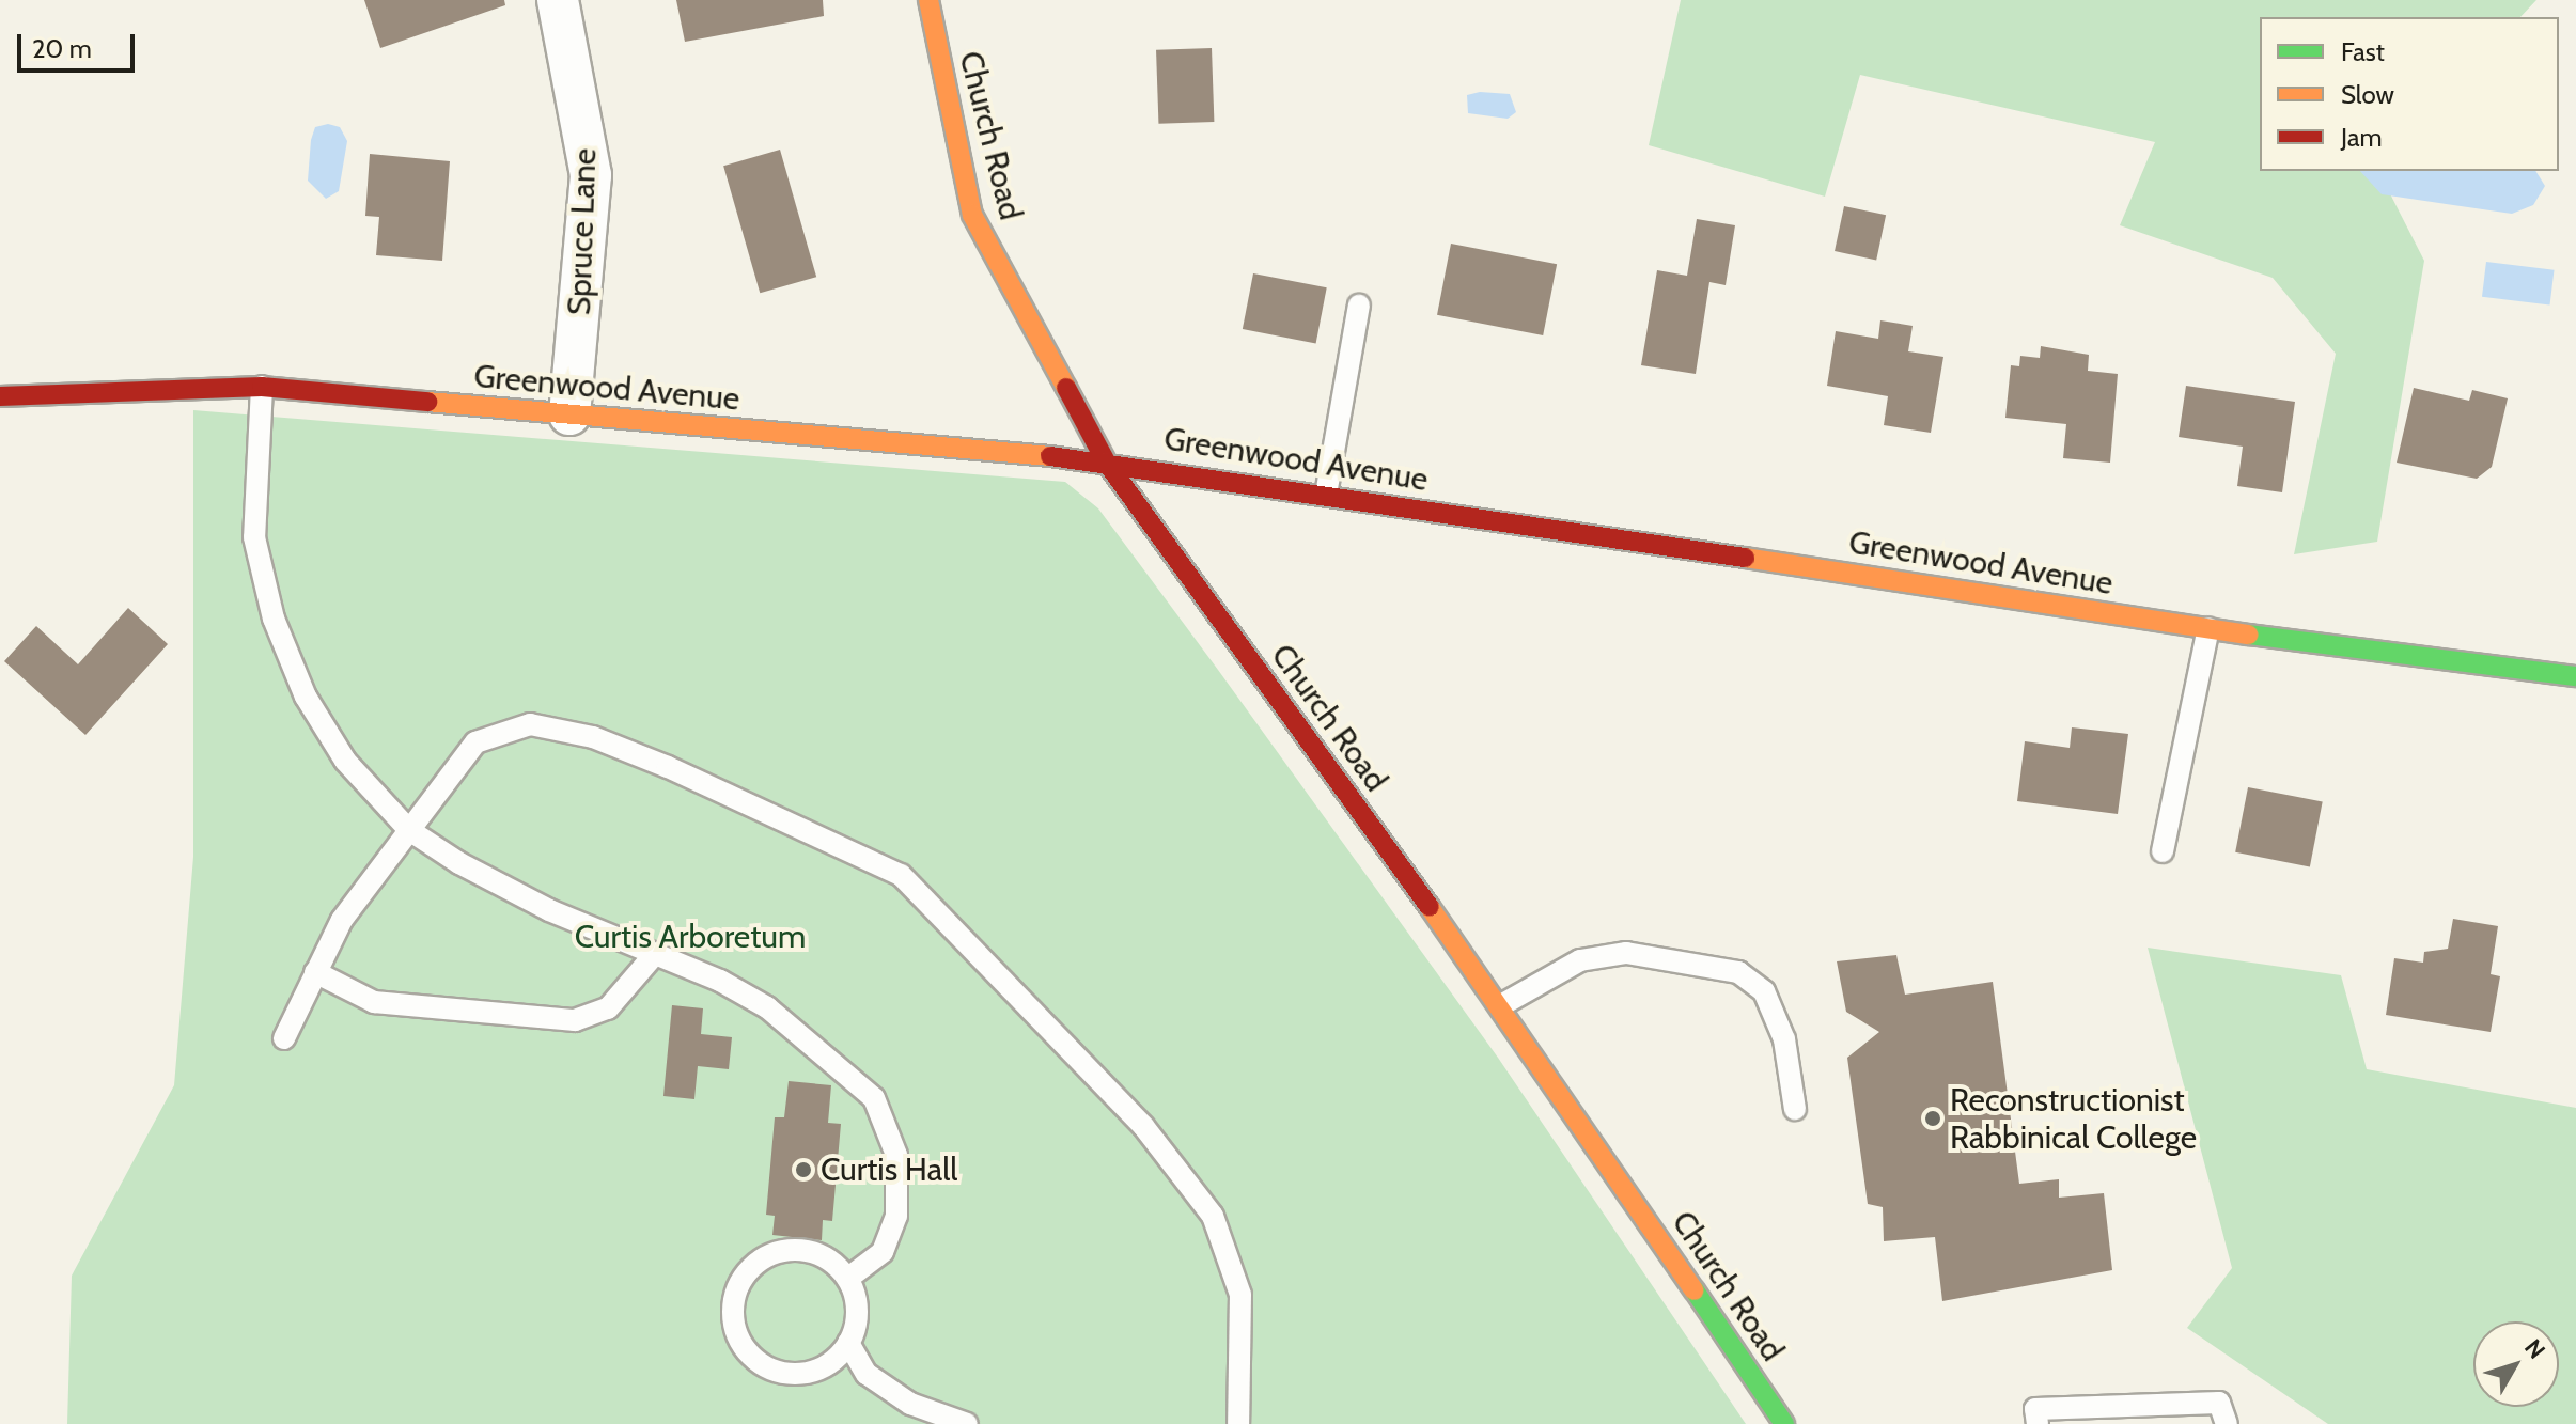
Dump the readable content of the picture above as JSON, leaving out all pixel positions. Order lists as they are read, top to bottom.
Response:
{
  "streets": {
    "main road": ["Church Road", "Greenwood Avenue"],
    "street": ["Spruce Lane"]
  },
  "crossings": [
    ["Church Road", "Greenwood Avenue"],
    ["Spruce Lane", "Greenwood Avenue"]
  ],
  "parks": ["Curtis Arboretum"],
  "places": ["Reconstructionist Rabbinical College", "Curtis Hall"],
  "legend": ["Fast", "Slow", "Jam"],
  "scale_bar": "20 m",
  "north": "top right"
}
